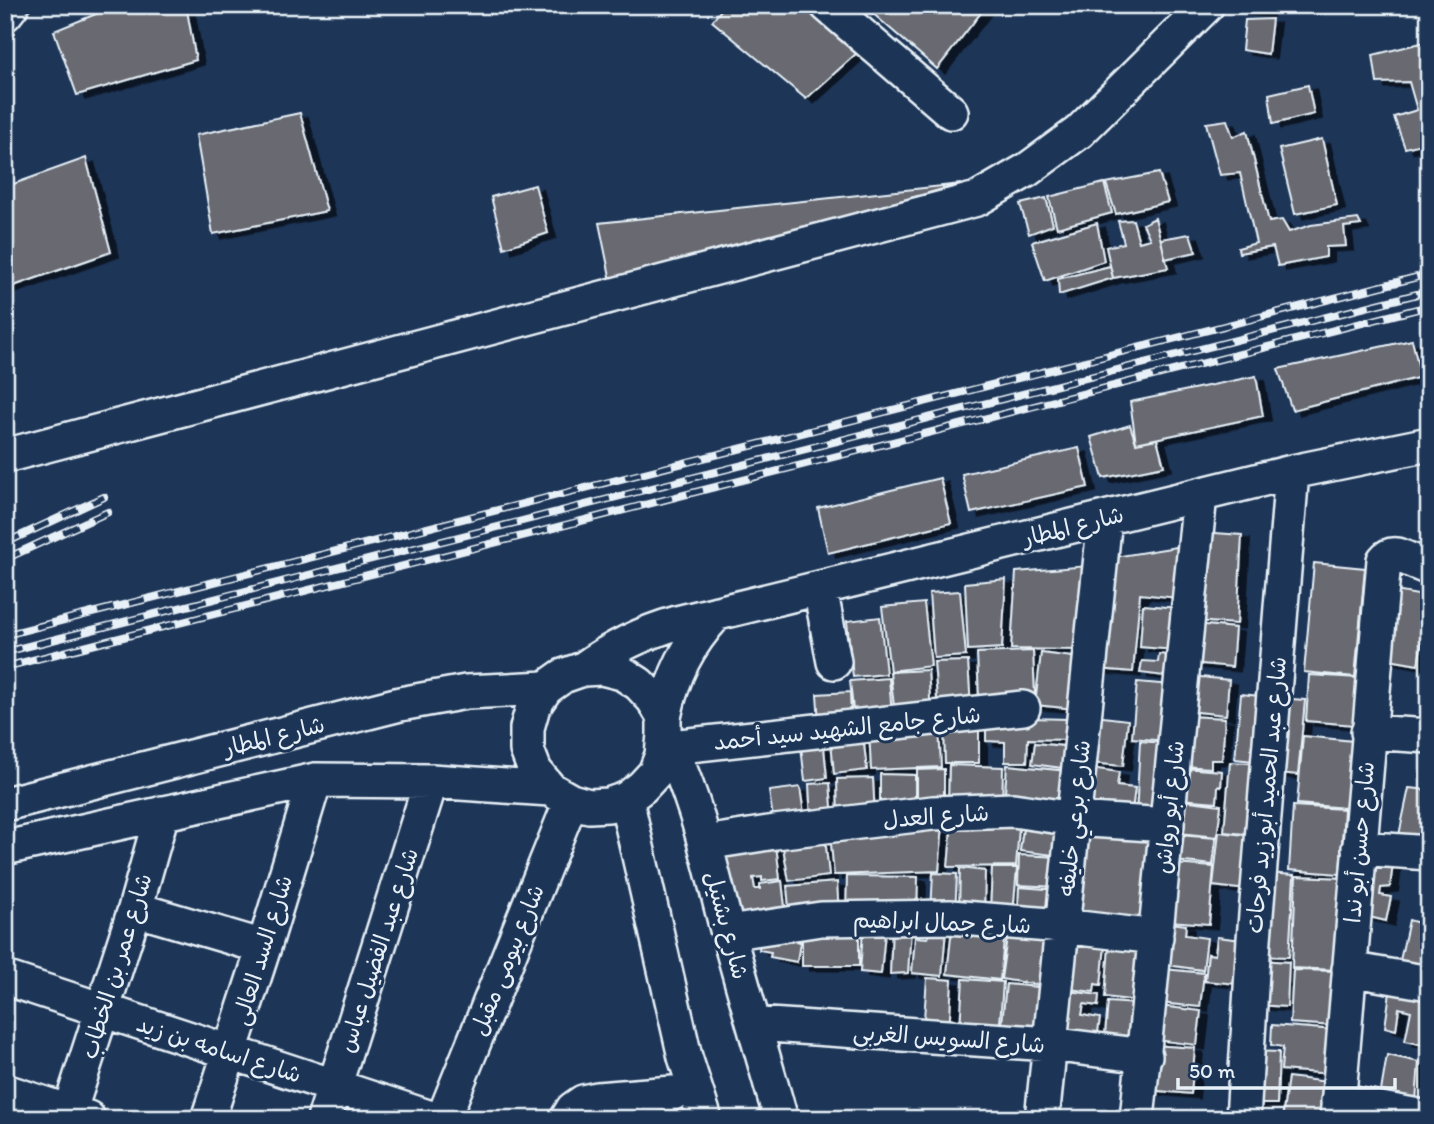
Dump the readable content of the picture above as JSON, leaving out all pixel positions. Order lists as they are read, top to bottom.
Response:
{
  "streets": {
    "street": [
      "شارع المطار",
      "شارع جامع الشهيد سيد أحمد",
      "شارع عبد الحميد أبو زيد فرحات",
      "شارع أبو رواش",
      "شارع العدل",
      "شارع برعي خليفه",
      "شارع حسن أبو ندا",
      "شارع جمال ابراهيم",
      "شارع بشتيل",
      "شارع السد العالى",
      "شارع عبد الفضيل عباس",
      "شارع بيومى مقبل",
      "شارع عمر بن الخطاب",
      "شارع السويس الغربى",
      "شارع اسامه بن زيد"
    ]
  },
  "crossings": [
    ["شارع المطار", "شارع جامع الشهيد سيد أحمد"],
    ["شارع المطار", "شارع عبد الحميد أبو زيد فرحات"],
    ["شارع المطار", "شارع أبو رواش"],
    ["شارع المطار", "شارع برعي خليفه"],
    ["شارع المطار", "شارع بشتيل"],
    ["شارع المطار", "شارع بيومى مقبل"],
    ["شارع جامع الشهيد سيد أحمد", "شارع بشتيل"],
    ["شارع جامع الشهيد سيد أحمد", "شارع بيومى مقبل"],
    ["شارع أبو رواش", "شارع العدل"],
    ["شارع أبو رواش", "شارع جمال ابراهيم"],
    ["شارع أبو رواش", "شارع السويس الغربى"],
    ["شارع العدل", "شارع برعي خليفه"],
    ["شارع العدل", "شارع بشتيل"],
    ["شارع برعي خليفه", "شارع جمال ابراهيم"],
    ["شارع برعي خليفه", "شارع السويس الغربى"],
    ["شارع جمال ابراهيم", "شارع بشتيل"],
    ["شارع بشتيل", "شارع بيومى مقبل"],
    ["شارع بشتيل", "شارع السويس الغربى"],
    ["شارع السد العالى", "شارع اسامه بن زيد"],
    ["شارع عبد الفضيل عباس", "شارع اسامه بن زيد"],
    ["شارع عمر بن الخطاب", "شارع اسامه بن زيد"]
  ],
  "scale_bar": "50 m"
}
